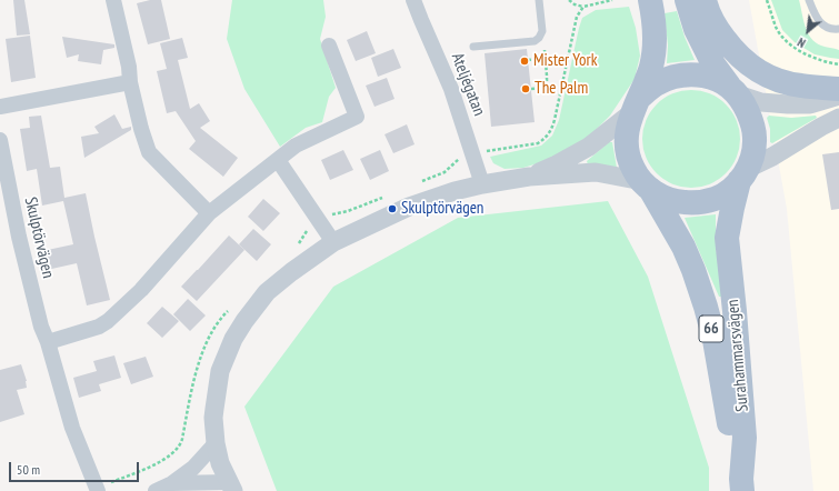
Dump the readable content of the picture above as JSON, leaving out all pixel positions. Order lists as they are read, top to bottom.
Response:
{
  "streets": {
    "main road": ["66", "Surahammarsvägen"],
    "street": ["Ateljégatan", "Skulptörvägen"]
  },
  "crossings": [
    ["66", "Surahammarsvägen"]
  ],
  "places": ["Mister York", "The Palm", "Skulptörvägen"],
  "scale_bar": "50 m",
  "north": "bottom left"
}
